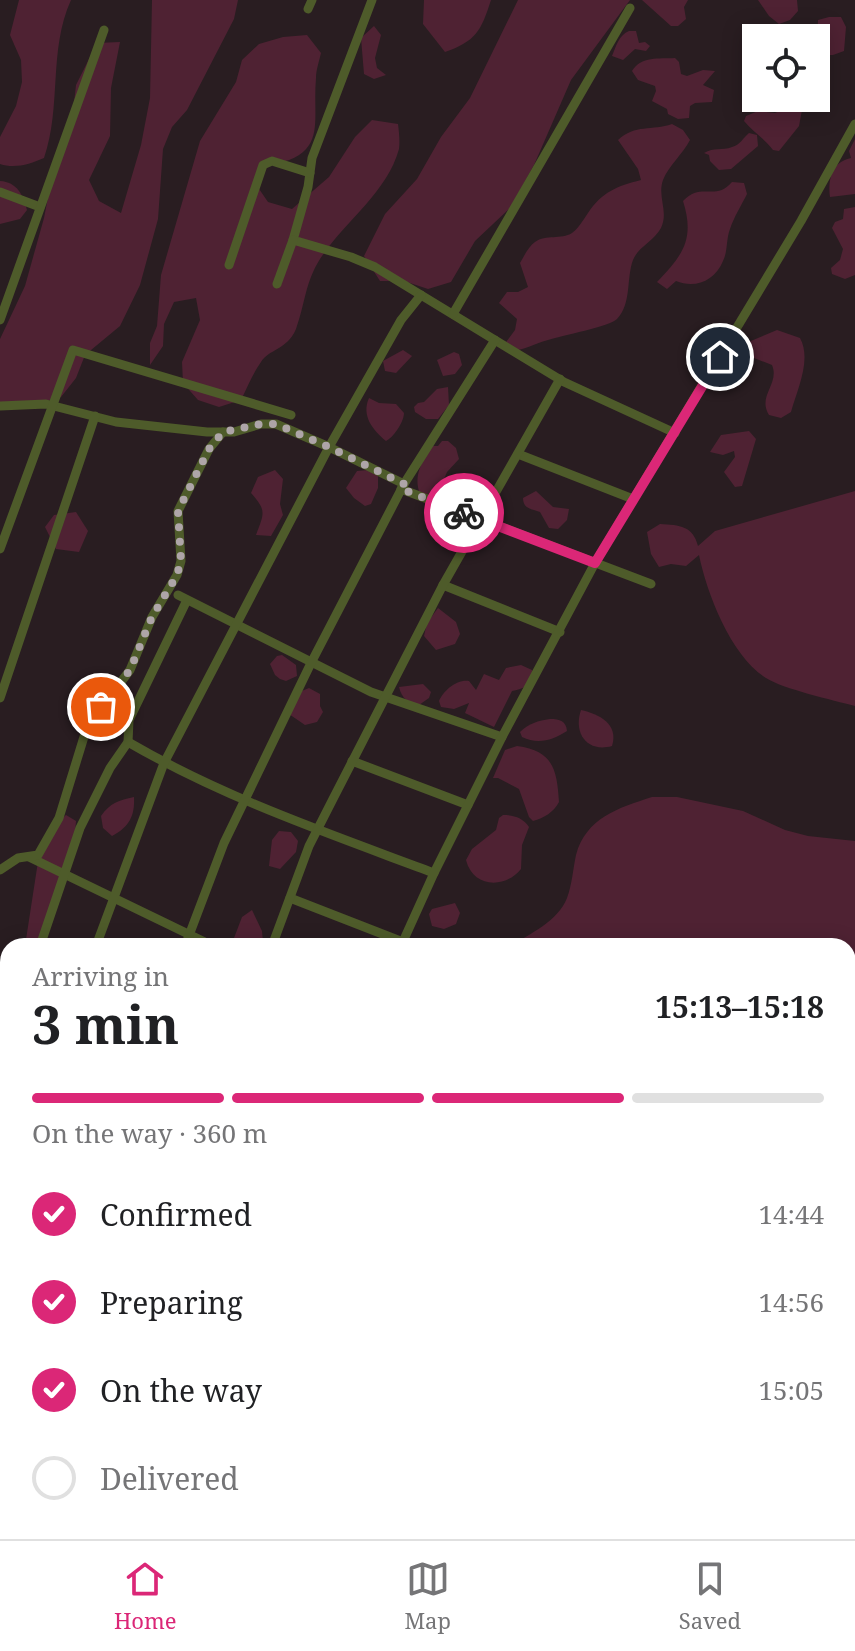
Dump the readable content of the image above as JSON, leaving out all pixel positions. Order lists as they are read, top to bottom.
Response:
{
  "page": {
    "heading": ["3 min", "Arriving in", "15:13–15:18"],
    "bar": "On the way · 360 m",
    "list": [
      ["Confirmed", "14:44"],
      ["Preparing", "14:56"],
      ["On the way", "15:05"],
      "Delivered"
    ],
    "tabs": ["Home", "Map", "Saved"]
  }
}
